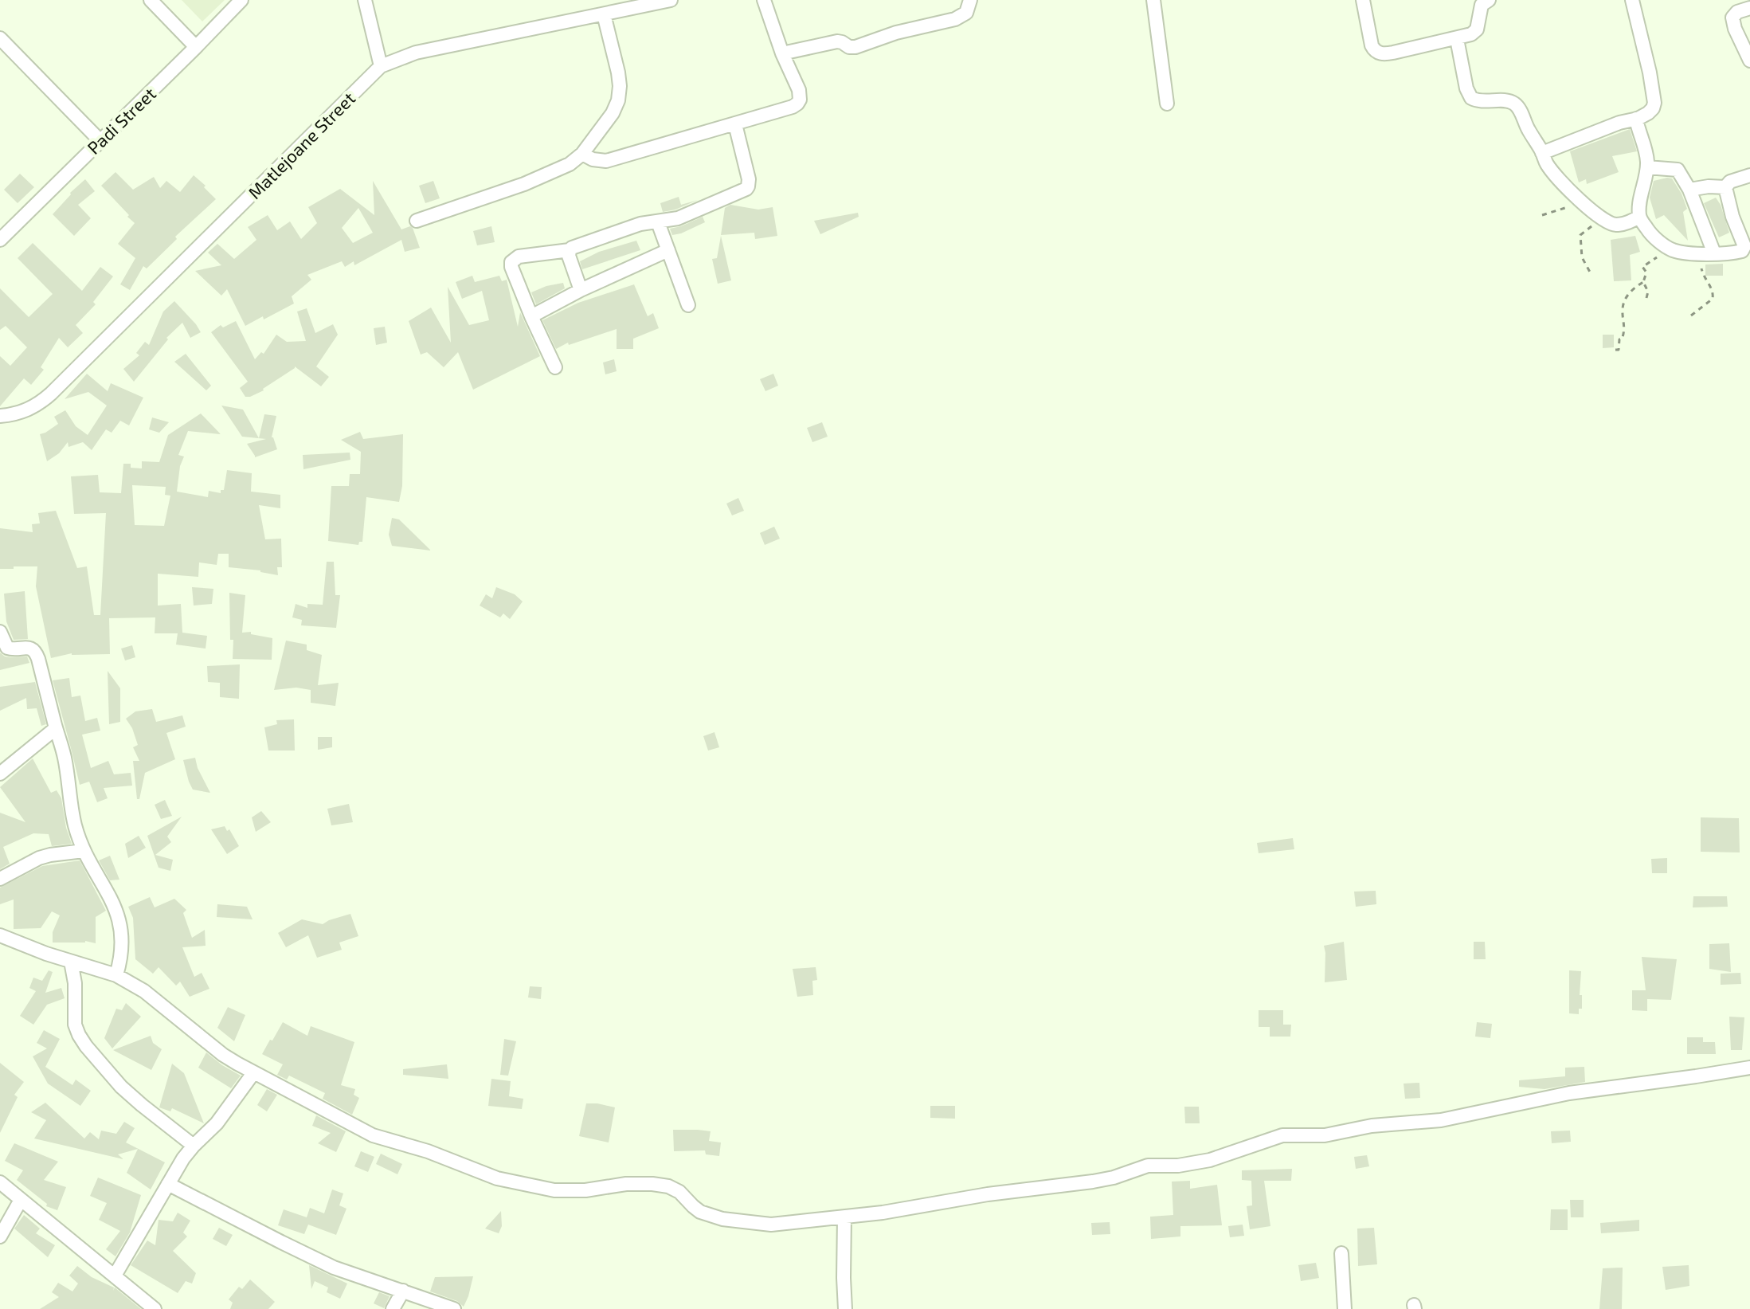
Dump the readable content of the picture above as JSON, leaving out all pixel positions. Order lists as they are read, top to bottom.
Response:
{
  "streets": {
    "street": ["Padi Street", "Matlejoane Street"]
  }
}
